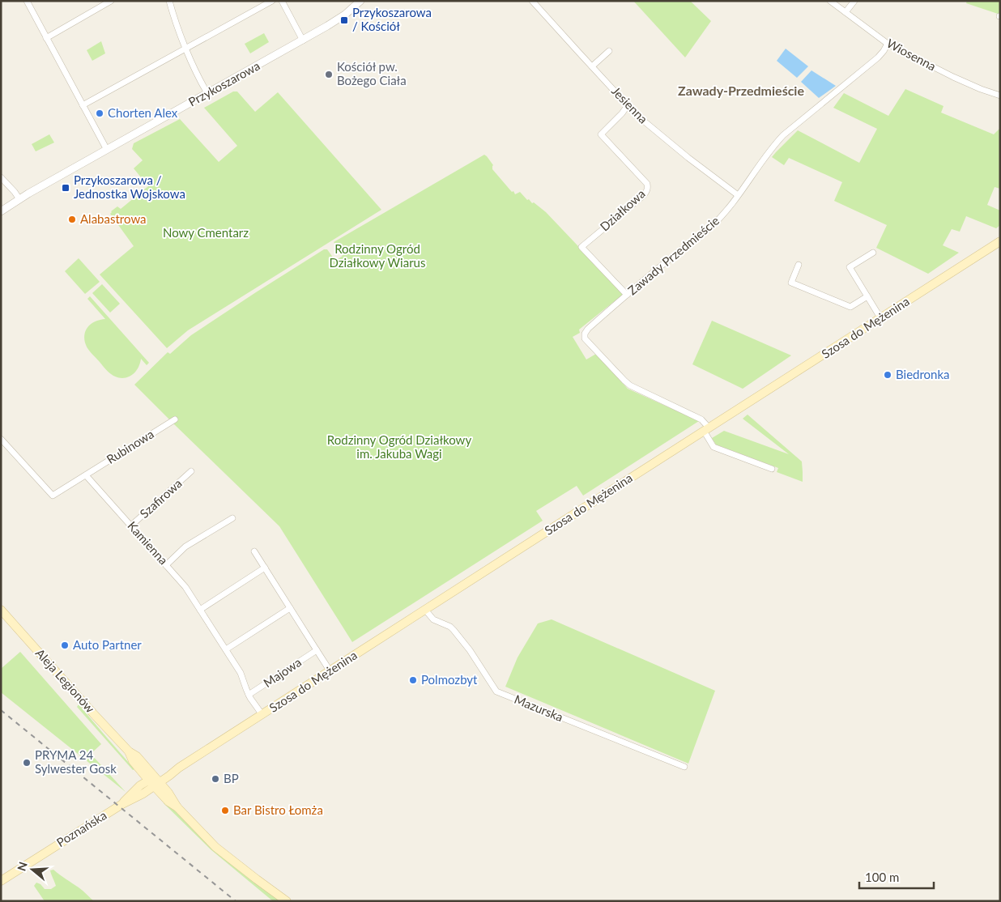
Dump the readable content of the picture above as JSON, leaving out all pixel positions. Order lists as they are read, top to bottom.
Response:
{
  "streets": {
    "main road": ["Szosa do Mężenina", "Aleja Legionów", "Poznańska"],
    "street": [
      "Wiosenna",
      "Przykoszarowa",
      "Jesienna",
      "Działkowa",
      "Zawady Przedmieście",
      "Rubinowa",
      "Szafirowa",
      "Kamienna",
      "Majowa",
      "Mazurska"
    ]
  },
  "crossings": [
    ["Wiosenna", "Zawady Przedmieście"],
    ["Jesienna", "Działkowa"],
    ["Jesienna", "Zawady Przedmieście"],
    ["Działkowa", "Zawady Przedmieście"],
    ["Zawady Przedmieście", "Szosa do Mężenina"],
    ["Szosa do Mężenina", "Kamienna"],
    ["Szosa do Mężenina", "Aleja Legionów"],
    ["Szosa do Mężenina", "Mazurska"],
    ["Szosa do Mężenina", "Poznańska"],
    ["Rubinowa", "Kamienna"],
    ["Szafirowa", "Kamienna"],
    ["Kamienna", "Majowa"],
    ["Aleja Legionów", "Poznańska"]
  ],
  "districts": ["Zawady-Przedmieście"],
  "parks": ["Nowy Cmentarz", "Rodzinny Ogród Działkowy Wiarus", "Rodzinny Ogród Działkowy im. Jakuba Wagi"],
  "places": {
    "transit": ["Przykoszarowa / Kościół", "Przykoszarowa / Jednostka Wojskowa"],
    "other": [
      "Kościół pw. Bożego Ciała",
      "Chorten Alex",
      "Alabastrowa",
      "Biedronka",
      "Auto Partner",
      "Polmozbyt",
      "PRYMA 24 Sylwester Gosk",
      "BP",
      "Bar Bistro Łomża"
    ]
  },
  "scale_bar": "100 m",
  "north": "left"
}
